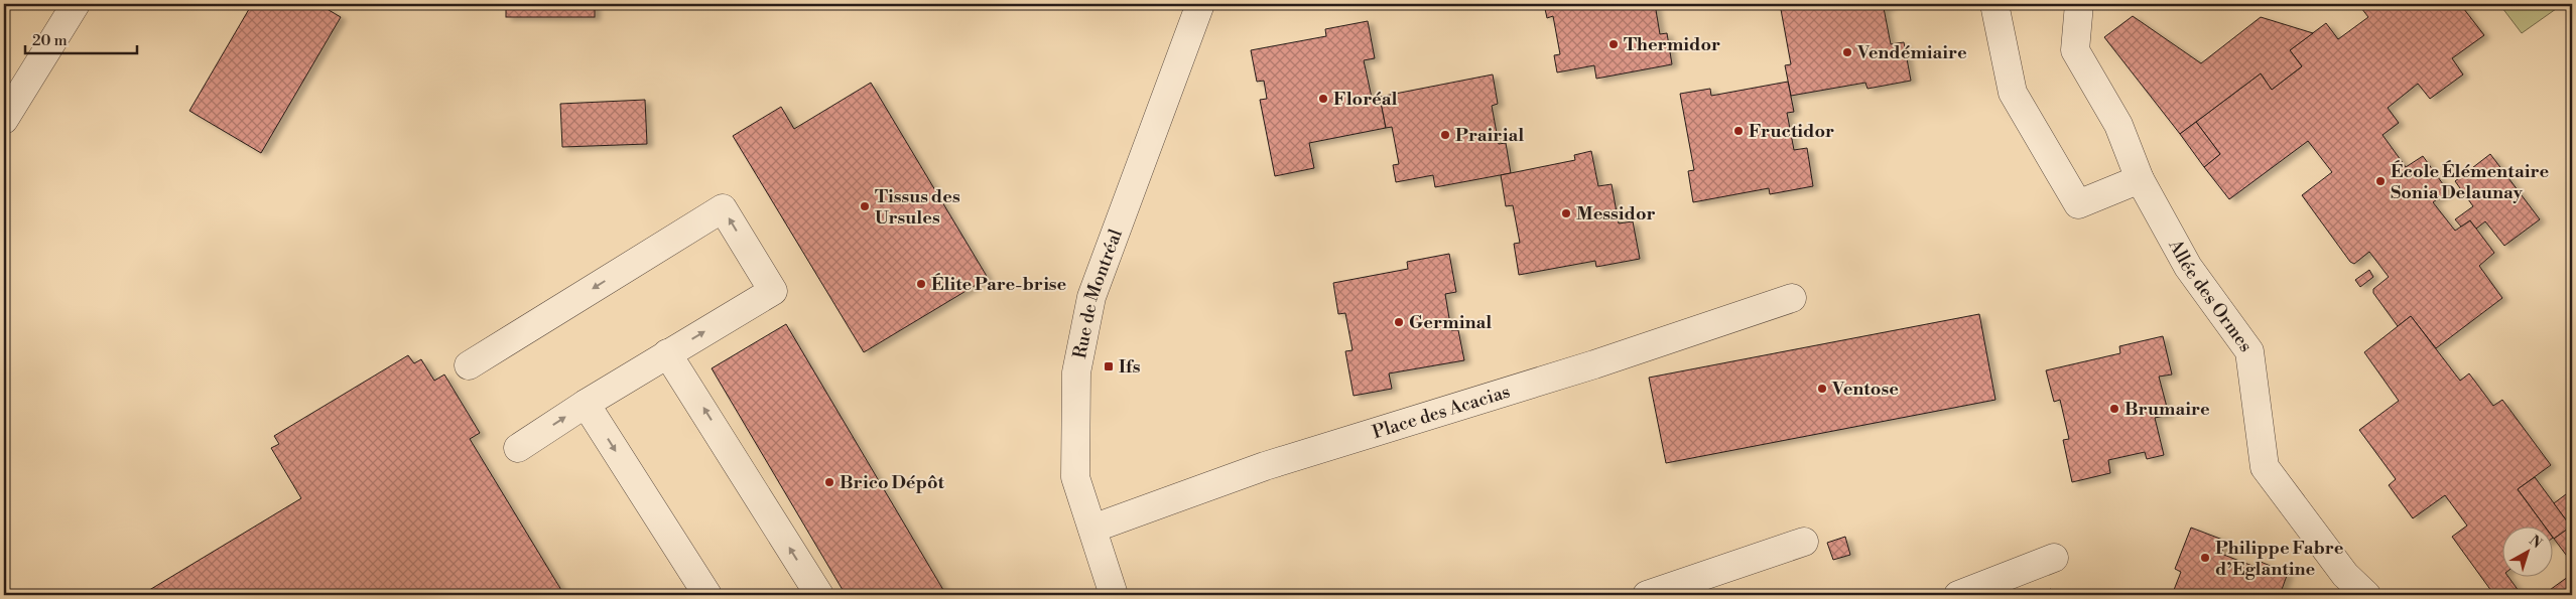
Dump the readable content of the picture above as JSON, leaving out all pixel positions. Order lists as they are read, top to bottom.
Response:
{
  "streets": {
    "street": ["Rue de Montréal", "Allée des Ormes", "Place des Acacias"]
  },
  "crossings": [
    ["Rue de Montréal", "Place des Acacias"]
  ],
  "places": {
    "other": [
      "Thermidor",
      "Vendémiaire",
      "Floréal",
      "Fructidor",
      "Prairial",
      "École Élémentaire Sonia Delaunay",
      "Tissus des Ursules",
      "Messidor",
      "Élite Pare-brise",
      "Germinal",
      "Ventose",
      "Brumaire",
      "Brico Dépôt",
      "Philippe Fabre d’Eglantine"
    ],
    "transit": ["Ifs"]
  },
  "scale_bar": "20 m",
  "north": "top right"
}
